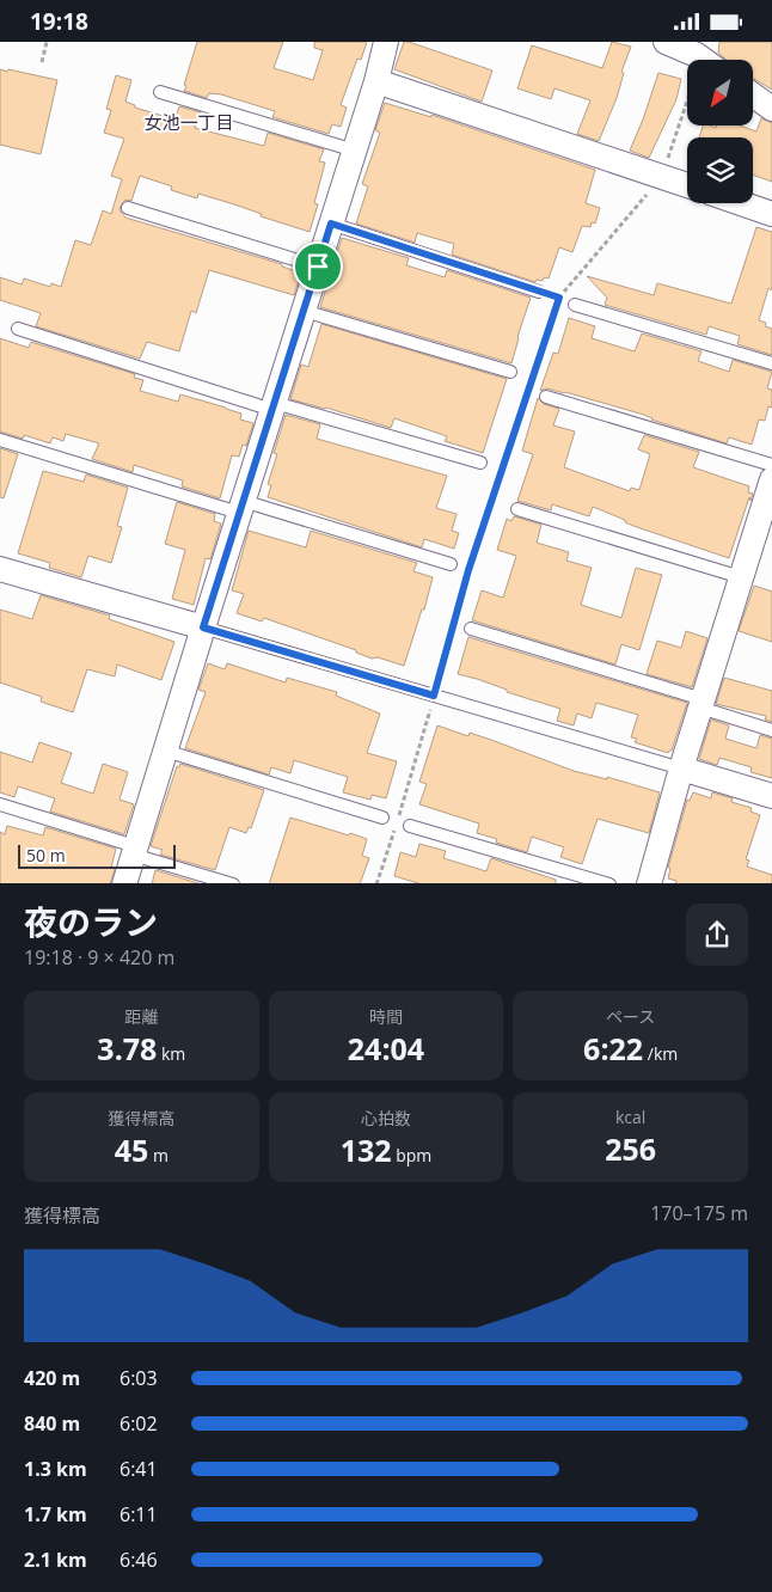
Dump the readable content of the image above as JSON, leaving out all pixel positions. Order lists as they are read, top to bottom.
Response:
{
  "districts": ["女池一丁目"],
  "scale_bar": "50 m",
  "north": "bottom left",
  "page": {
    "status": "19:18",
    "scale": "50 m",
    "heading": ["夜のラン", "19:18 · 9 × 420 m"],
    "stats": [
      ["距離", "3.78 km"],
      ["時間", "24:04"],
      ["ペース", "6:22 /km"],
      ["獲得標高", "45 m"],
      ["心拍数", "132 bpm"],
      ["kcal", "256"]
    ],
    "chart": ["獲得標高", "170–175 m"],
    "list": [
      {
        "name": "420 m",
        "note": "6:03"
      },
      {
        "name": "840 m",
        "note": "6:02"
      },
      {
        "name": "1.3 km",
        "note": "6:41"
      },
      {
        "name": "1.7 km",
        "note": "6:11"
      },
      {
        "name": "2.1 km",
        "note": "6:46"
      }
    ]
  }
}
